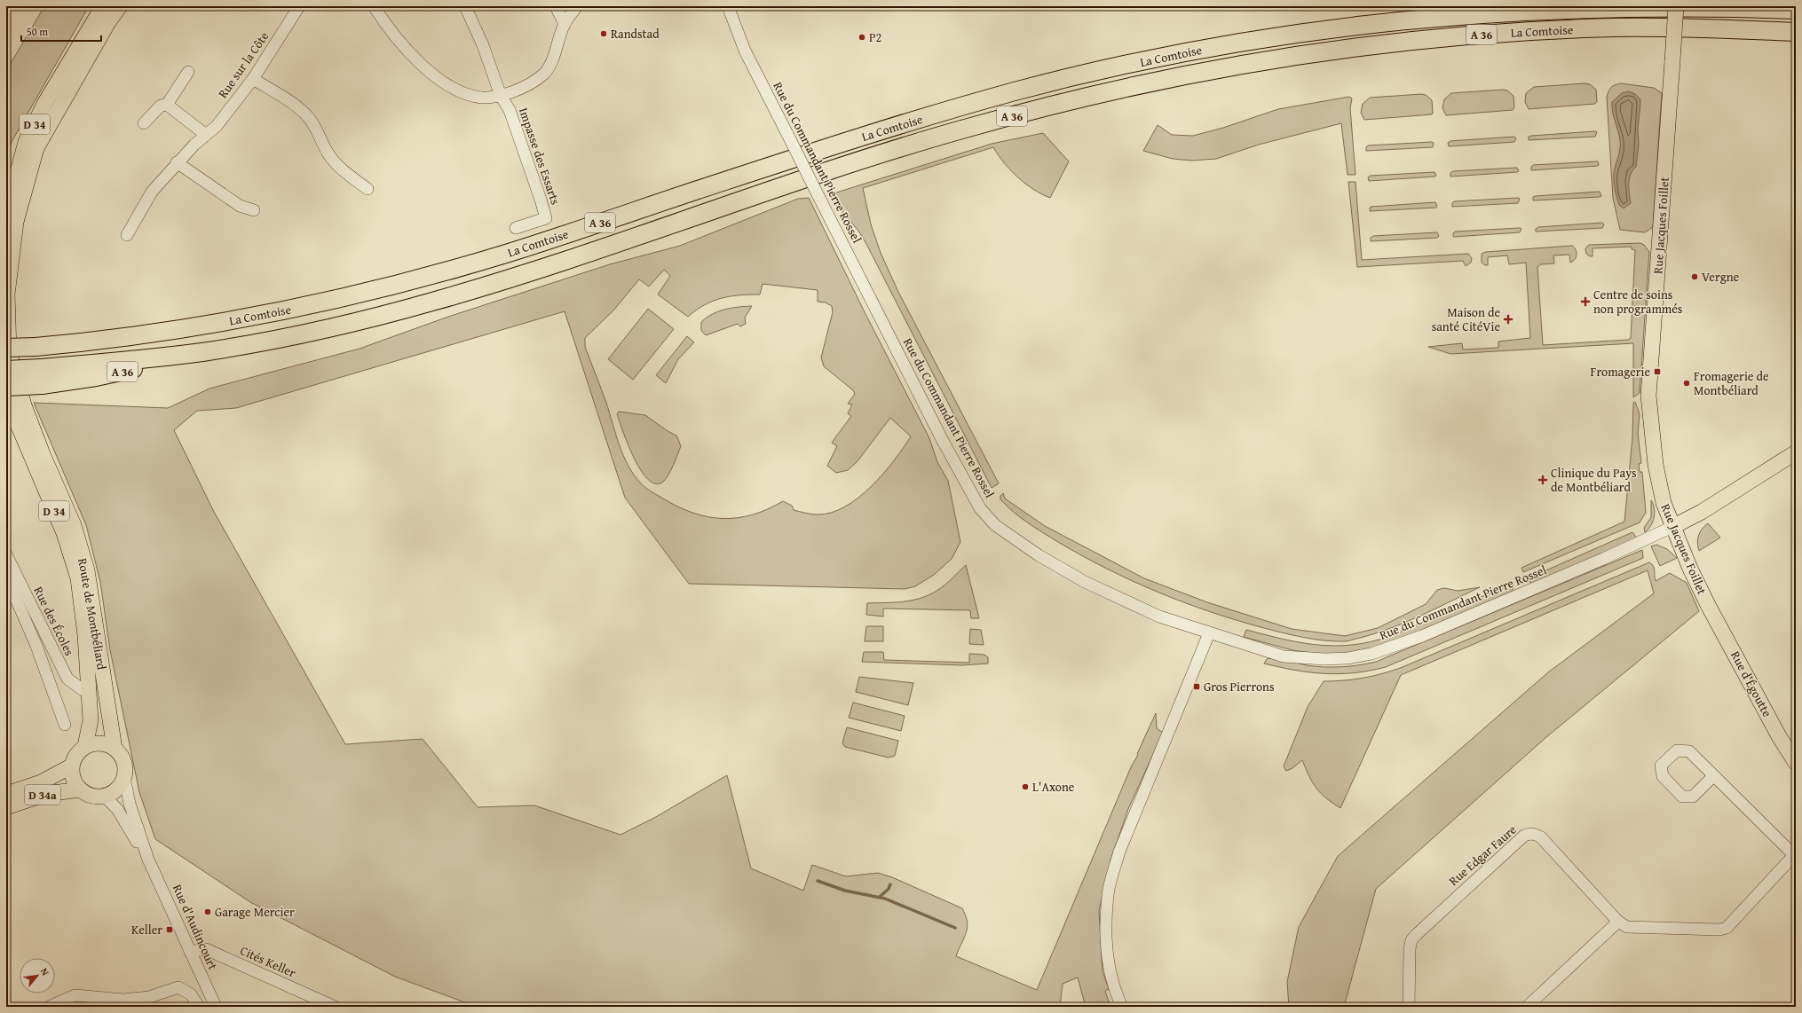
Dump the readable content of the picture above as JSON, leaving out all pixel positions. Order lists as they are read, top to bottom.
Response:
{
  "streets": {
    "highway": ["La Comtoise", "A 36"],
    "main road": [
      "D 34",
      "Rue Jacques Foillet",
      "Route de Montbéliard",
      "Rue d'Égoutte",
      "D 34a"
    ],
    "street": [
      "Rue sur la Côte",
      "Impasse des Essarts",
      "Rue du Commandant Pierre Rossel",
      "Rue des Écoles",
      "Rue Edgar Faure",
      "Rue d'Audincourt",
      "Cités Keller"
    ]
  },
  "crossings": [
    ["Rue du Commandant Pierre Rossel", "Rue Jacques Foillet"],
    ["Rue Jacques Foillet", "Rue d'Égoutte"],
    ["Route de Montbéliard", "Rue des Écoles"],
    ["Route de Montbéliard", "D 34a"],
    ["Route de Montbéliard", "Rue d'Audincourt"],
    ["D 34a", "Rue d'Audincourt"],
    ["Rue d'Audincourt", "Cités Keller"]
  ],
  "places": {
    "other": [
      "Randstad",
      "P2",
      "Vergne",
      "Fromagerie de Montbéliard",
      "L'Axone",
      "Garage Mercier"
    ],
    "health": ["Centre de soins non programmés", "Maison de santé CitéVie", "Clinique du Pays de Montbéliard"],
    "transit": ["Fromagerie", "Gros Pierrons", "Keller"]
  },
  "scale_bar": "50 m",
  "north": "top right"
}
